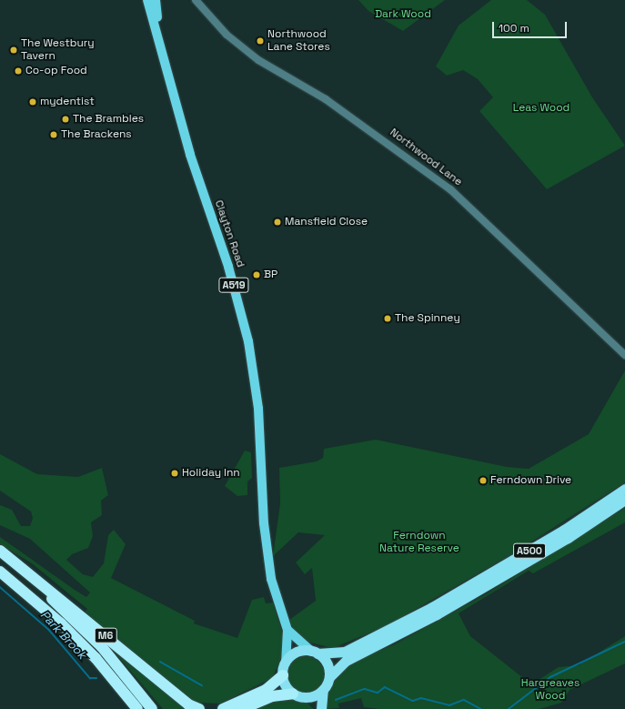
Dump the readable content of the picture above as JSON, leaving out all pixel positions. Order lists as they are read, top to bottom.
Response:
{
  "streets": {
    "highway": ["A500", "M6"],
    "main road": ["Clayton Road", "A519"],
    "street": ["Northwood Lane"]
  },
  "crossings": [
    ["Clayton Road", "A519"],
    ["A519", "A500"]
  ],
  "water": ["Park Brook"],
  "parks": [
    "Dark Wood",
    "Leas Wood",
    "Ferndown Nature Reserve",
    "Hargreaves Wood"
  ],
  "places": [
    "Northwood Lane Stores",
    "The Westbury Tavern",
    "Co-op Food",
    "mydentist",
    "The Brambles",
    "The Brackens",
    "Mansfield Close",
    "BP",
    "The Spinney",
    "Holiday Inn",
    "Ferndown Drive"
  ],
  "scale_bar": "100 m"
}
